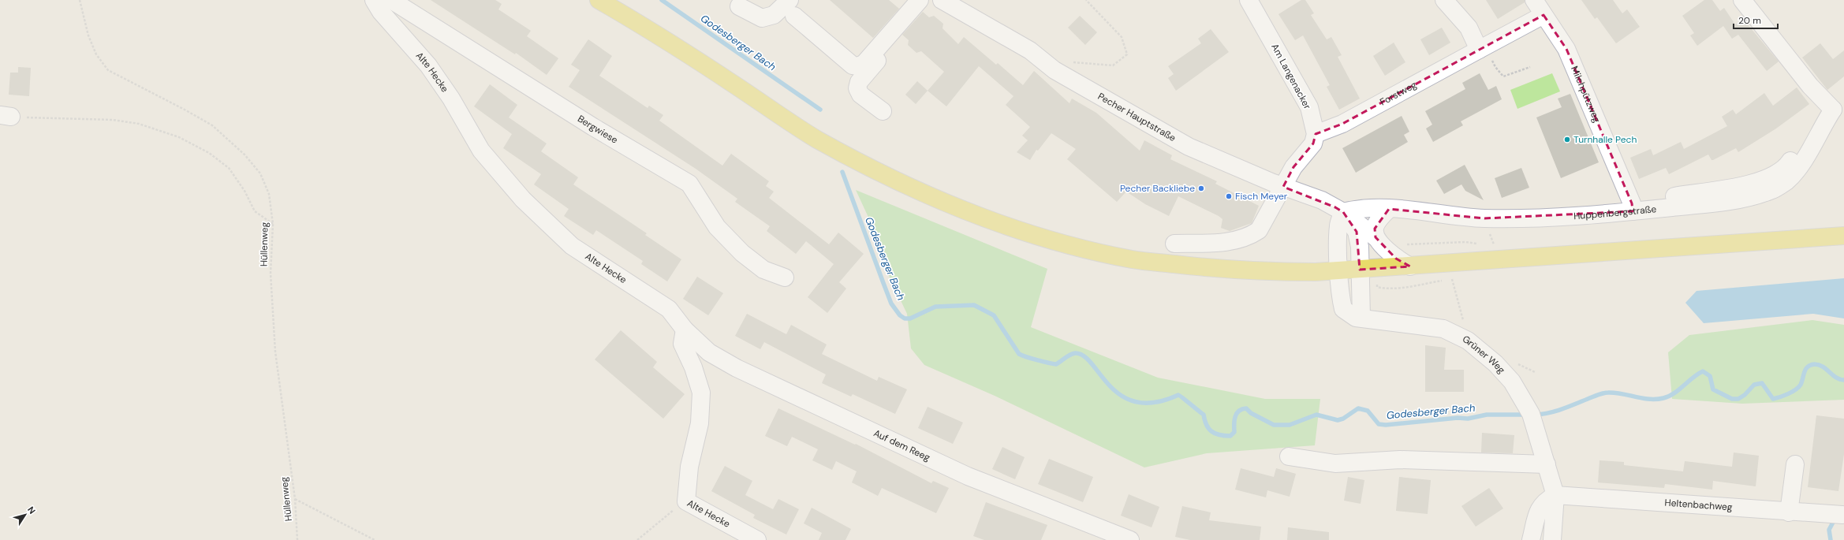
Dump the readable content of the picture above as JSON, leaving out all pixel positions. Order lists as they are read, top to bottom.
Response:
{
  "streets": {
    "street": [
      "Alte Hecke",
      "Am Langenacker",
      "Forstweg",
      "Milchpützweg",
      "Pecher Hauptstraße",
      "Bergwiese",
      "Huppenbergstraße",
      "Grüner Weg",
      "Auf dem Reeg",
      "Heltenbachweg"
    ],
    "path": ["Hüllenweg"]
  },
  "crossings": [
    ["Alte Hecke", "Auf dem Reeg"],
    ["Am Langenacker", "Forstweg"],
    ["Forstweg", "Milchpützweg"],
    ["Milchpützweg", "Huppenbergstraße"],
    ["Pecher Hauptstraße", "Huppenbergstraße"],
    ["Grüner Weg", "Heltenbachweg"]
  ],
  "water": ["Godesberger Bach"],
  "places": ["Turnhalle Pech", "Pecher Backliebe", "Fisch Meyer"],
  "scale_bar": "20 m",
  "north": "top right"
}
